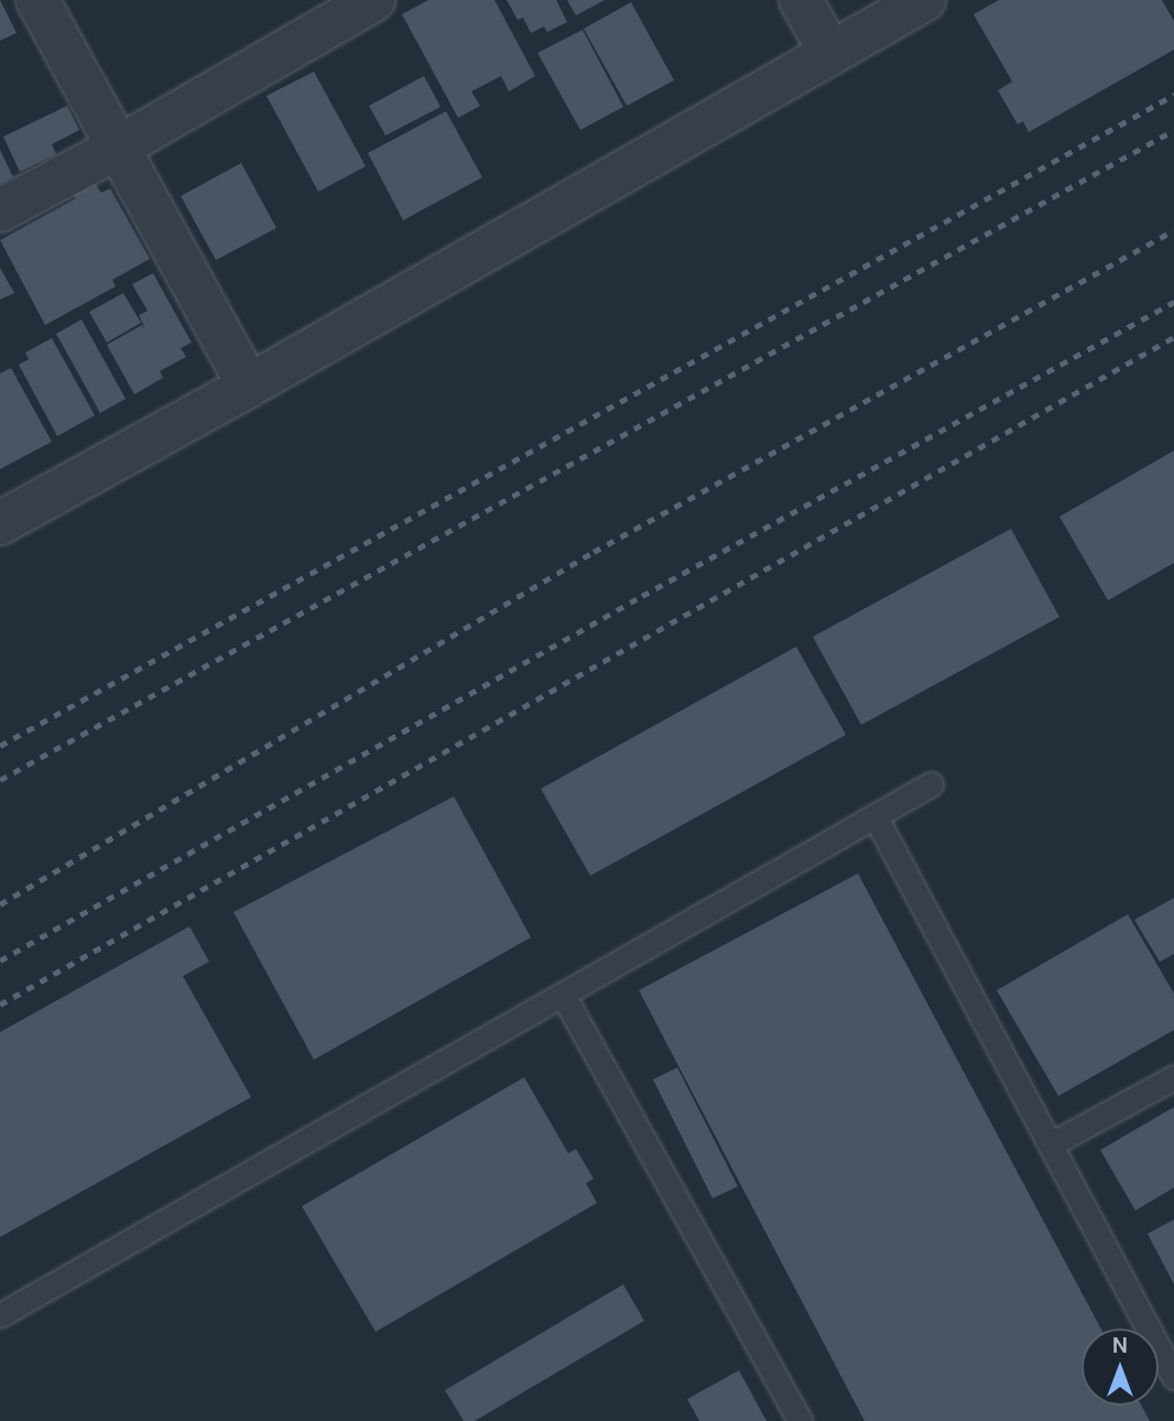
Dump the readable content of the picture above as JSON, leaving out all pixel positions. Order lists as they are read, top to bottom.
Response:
{
  "north": "top"
}
